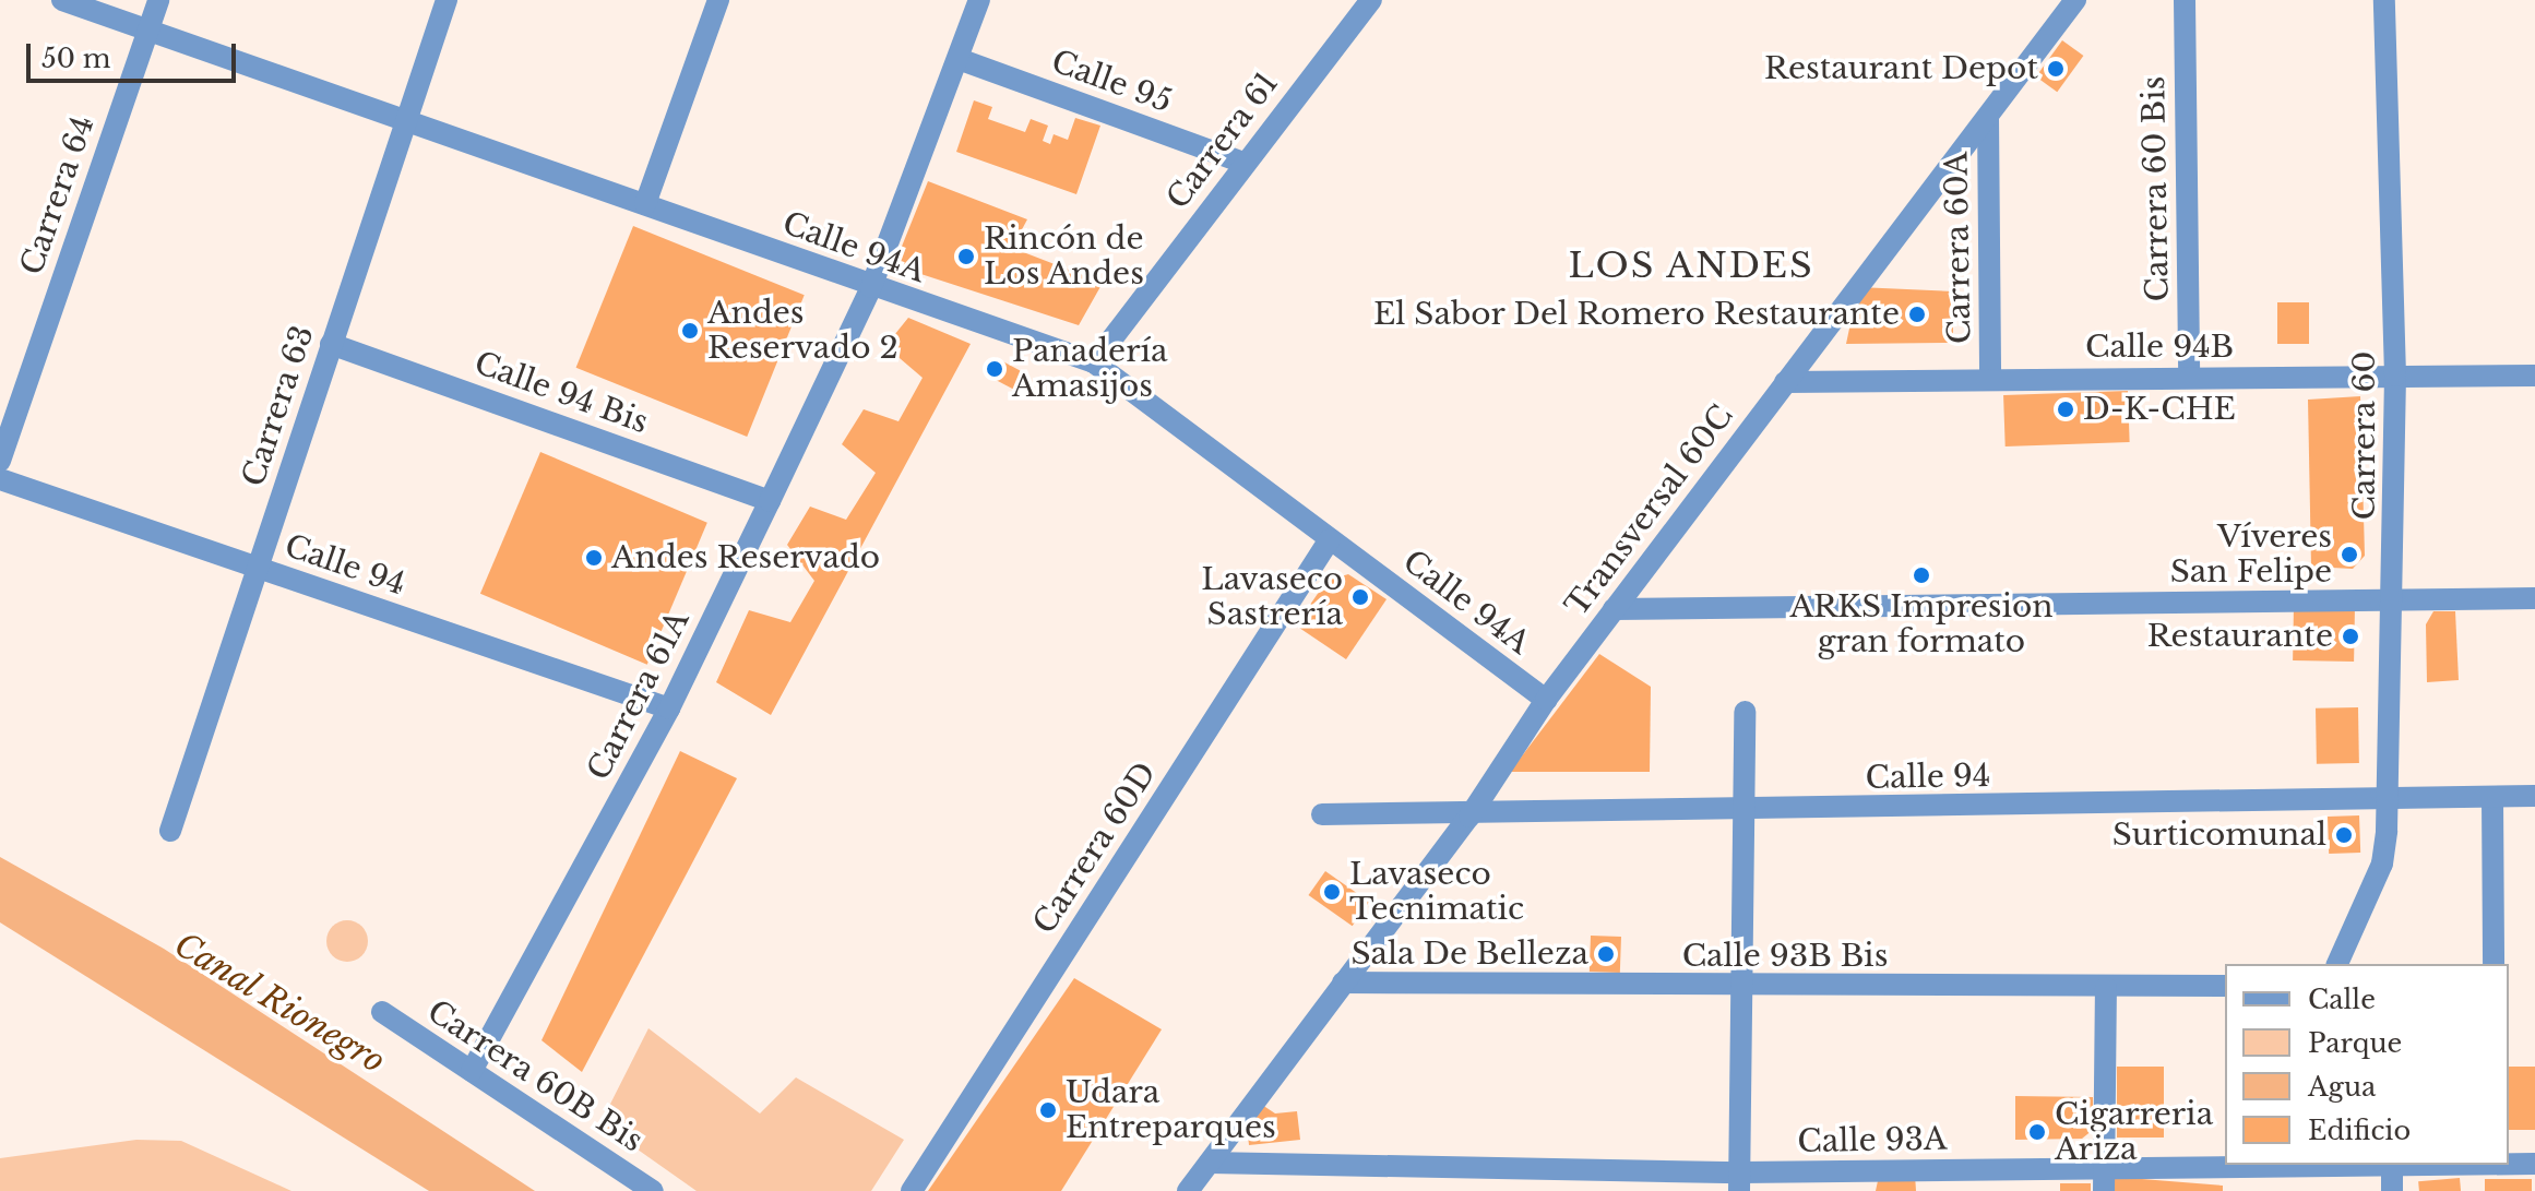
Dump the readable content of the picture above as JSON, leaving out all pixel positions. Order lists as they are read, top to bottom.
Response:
{
  "streets": {
    "street": [
      "Calle 95",
      "Carrera 61",
      "Carrera 60 Bis",
      "Carrera 64",
      "Calle 94A",
      "Carrera 60A",
      "Calle 94B",
      "Calle 94 Bis",
      "Carrera 63",
      "Carrera 60",
      "Transversal 60C",
      "Calle 94",
      "Carrera 61A",
      "Carrera 60D",
      "Calle 93B Bis",
      "Carrera 60B Bis",
      "Calle 93A"
    ]
  },
  "crossings": [
    ["Calle 95", "Carrera 61"],
    ["Calle 95", "Carrera 61A"],
    ["Carrera 61", "Calle 94A"],
    ["Carrera 60 Bis", "Calle 94B"],
    ["Carrera 64", "Calle 94A"],
    ["Calle 94A", "Carrera 63"],
    ["Calle 94A", "Transversal 60C"],
    ["Calle 94A", "Carrera 61A"],
    ["Calle 94A", "Carrera 60D"],
    ["Carrera 60A", "Calle 94B"],
    ["Carrera 60A", "Transversal 60C"],
    ["Calle 94B", "Carrera 60"],
    ["Calle 94B", "Transversal 60C"],
    ["Calle 94 Bis", "Carrera 63"],
    ["Calle 94 Bis", "Carrera 61A"],
    ["Carrera 63", "Calle 94"],
    ["Carrera 60", "Calle 94"],
    ["Transversal 60C", "Calle 94"],
    ["Transversal 60C", "Calle 93B Bis"],
    ["Transversal 60C", "Calle 93A"],
    ["Calle 94", "Carrera 61A"],
    ["Carrera 61A", "Carrera 60B Bis"]
  ],
  "districts": ["LOS ANDES"],
  "water": ["Canal Rionegro"],
  "places": [
    "Restaurant Depot",
    "Rincón de Los Andes",
    "El Sabor Del Romero Restaurante",
    "Andes Reservado 2",
    "Panadería Amasijos",
    "D-K-CHE",
    "Víveres San Felipe",
    "Andes Reservado",
    "ARKS Impresion gran formato",
    "Lavaseco Sastrería",
    "Restaurante",
    "Surticomunal",
    "Lavaseco Tecnimatic",
    "Sala De Belleza",
    "Udara Entreparques",
    "Cigarreria Ariza"
  ],
  "legend": [
    "Calle",
    "Parque",
    "Agua",
    "Edificio"
  ],
  "scale_bar": "50 m"
}
